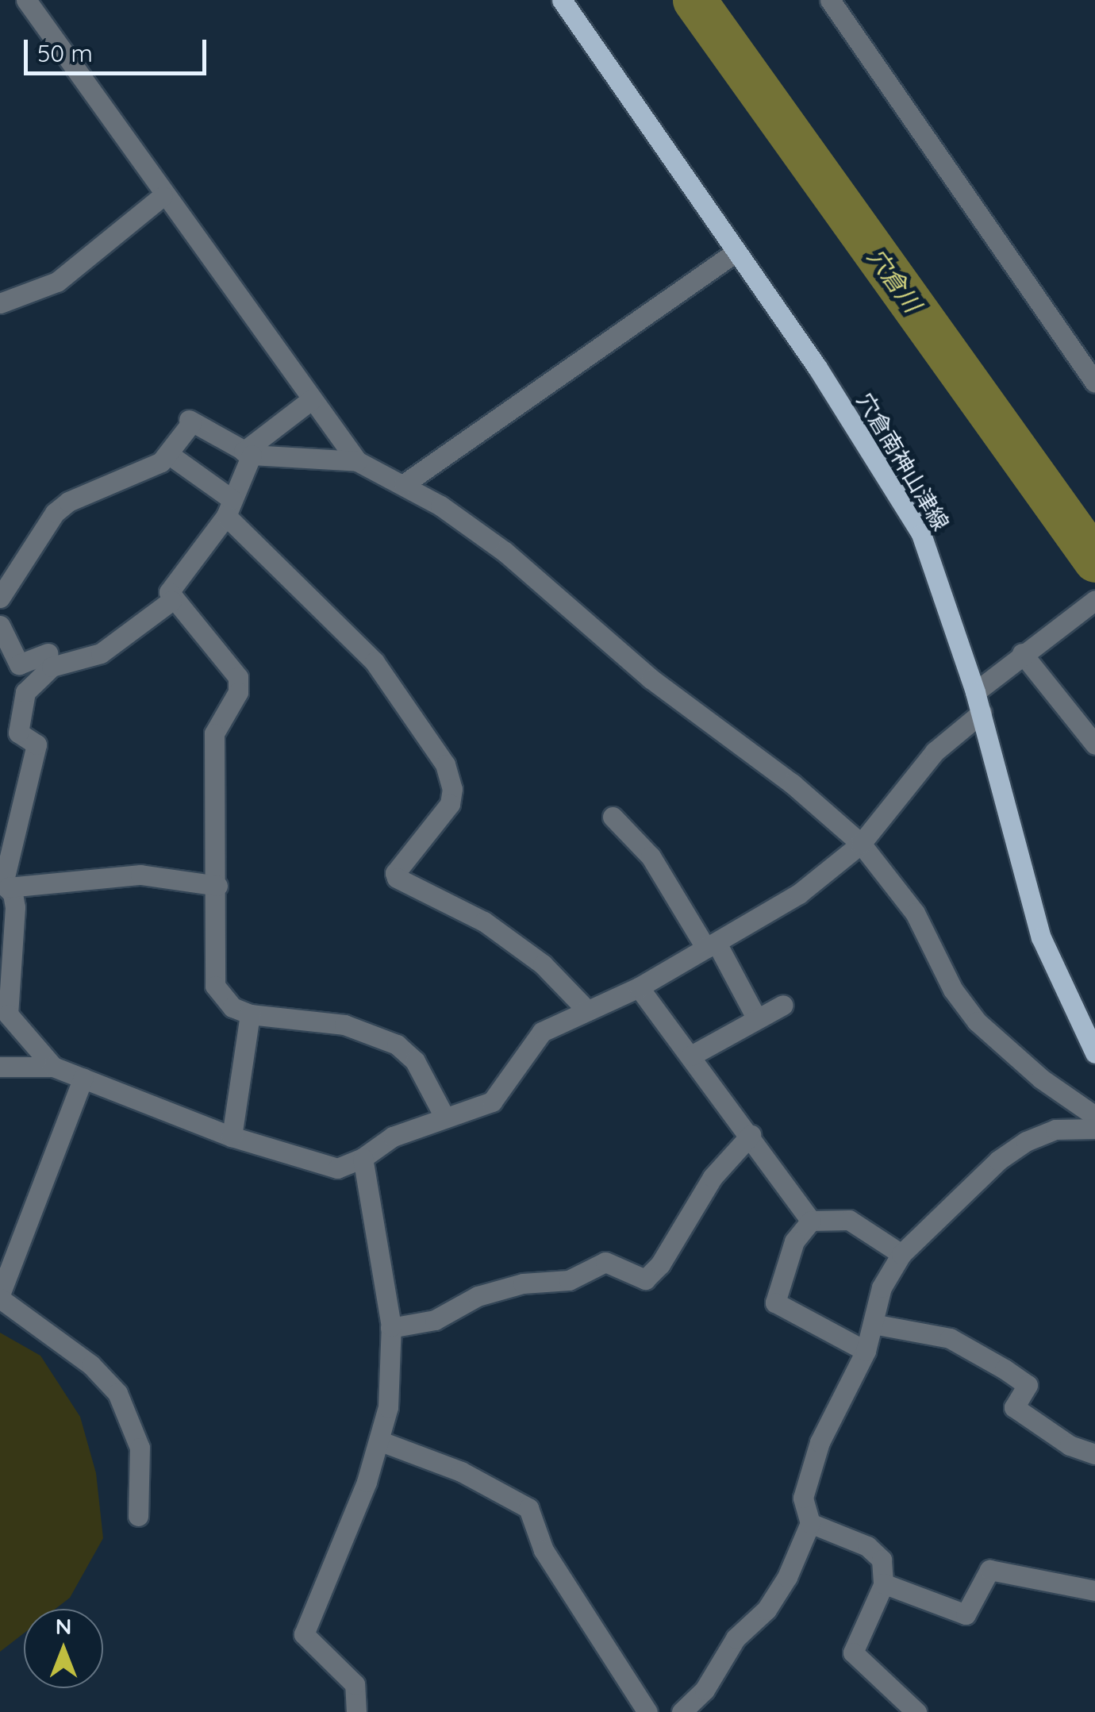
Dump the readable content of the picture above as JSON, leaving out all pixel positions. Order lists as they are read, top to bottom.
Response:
{
  "streets": {
    "main road": ["穴倉南神山津線"]
  },
  "water": ["穴倉川"],
  "scale_bar": "50 m",
  "north": "top"
}
